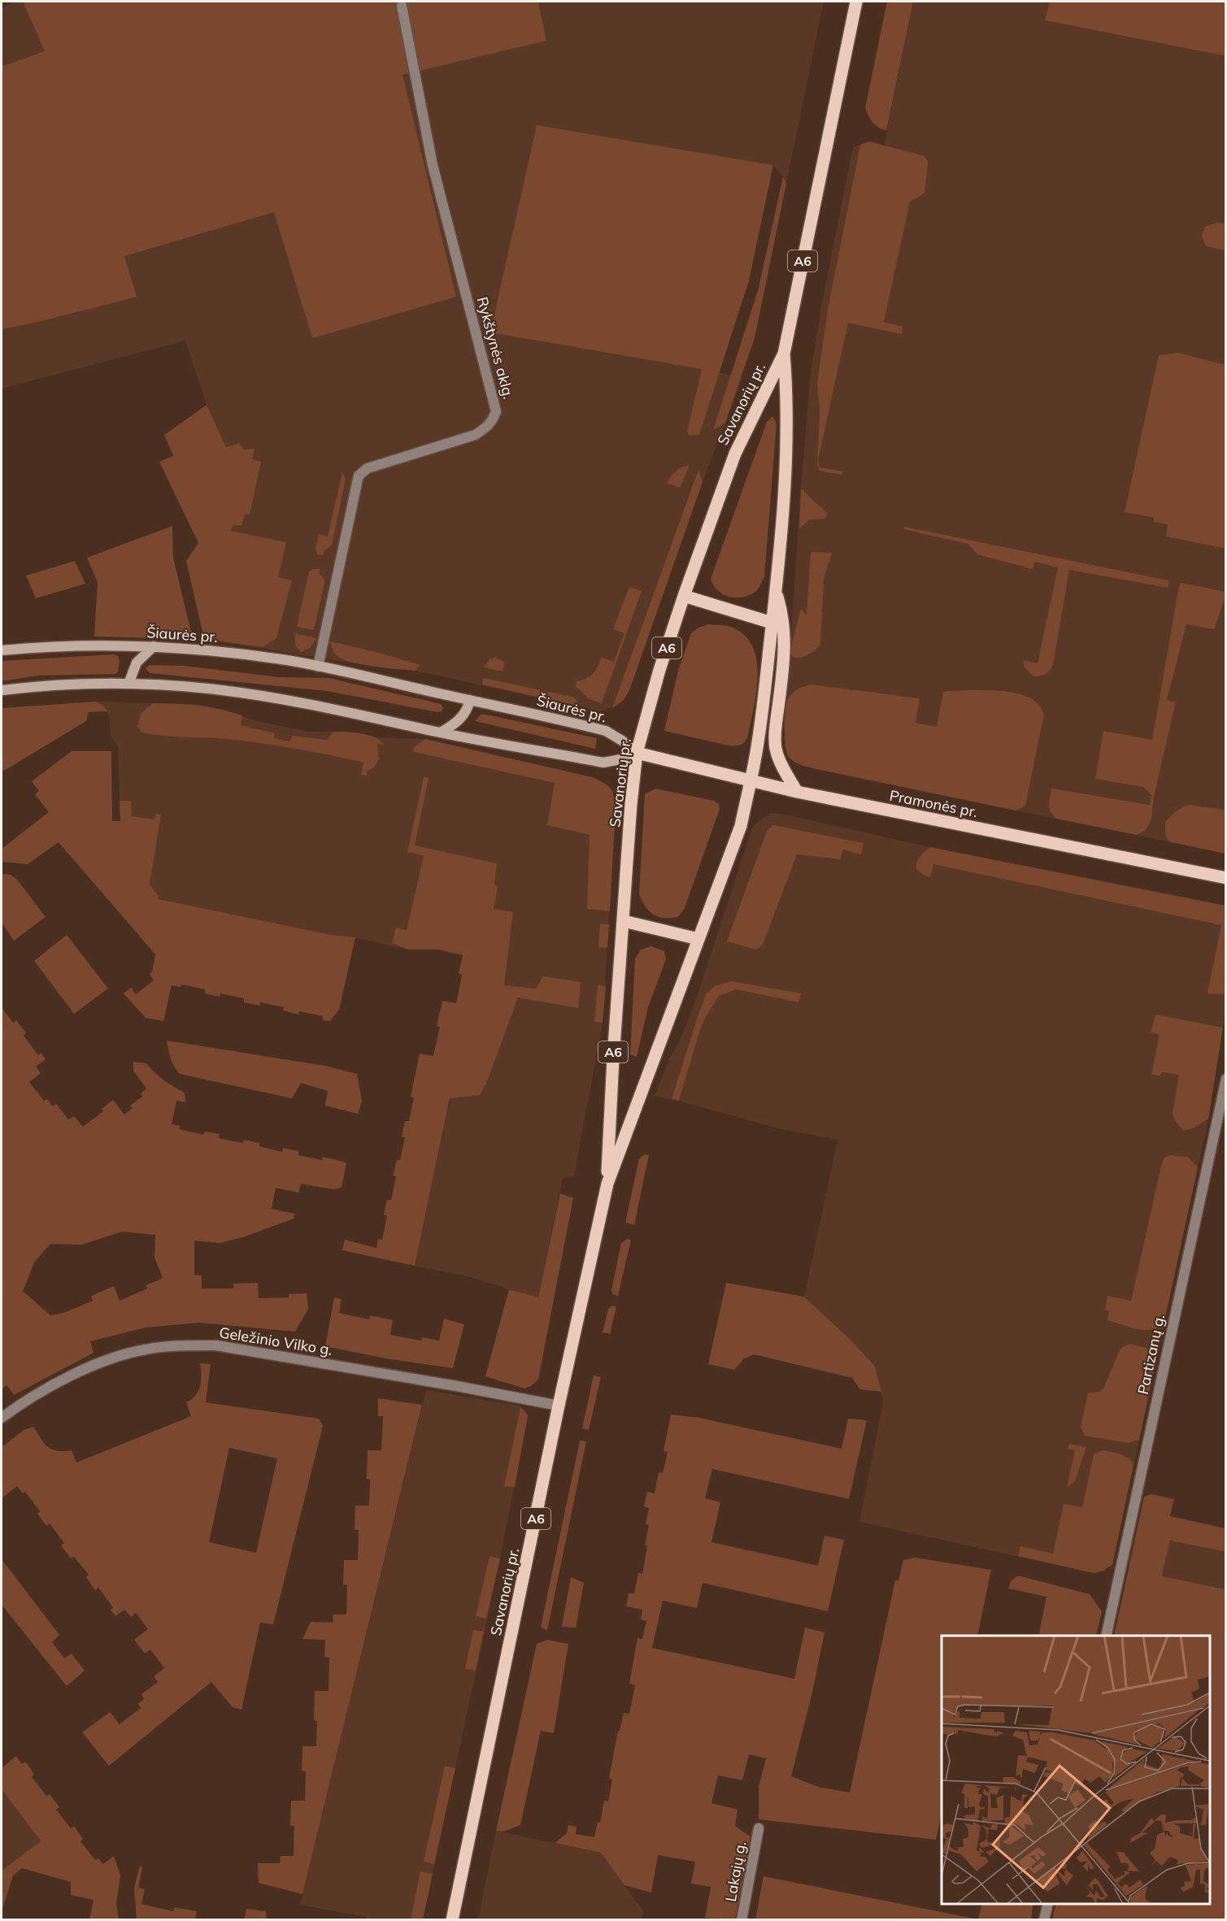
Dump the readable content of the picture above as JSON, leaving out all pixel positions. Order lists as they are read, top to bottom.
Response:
{
  "streets": {
    "main road": [
      "A6",
      "Savanorių pr.",
      "Šiaurės pr.",
      "Pramonės pr."
    ],
    "street": [
      "Rykštynės aklg.",
      "Geležinio Vilko g.",
      "Partizanų g.",
      "Lakajų g."
    ]
  },
  "crossings": [
    ["Rykštynės aklg.", "Šiaurės pr."],
    ["Savanorių pr.", "Šiaurės pr."],
    ["Savanorių pr.", "Pramonės pr."],
    ["Savanorių pr.", "Geležinio Vilko g."],
    ["Šiaurės pr.", "Pramonės pr."]
  ]
}
